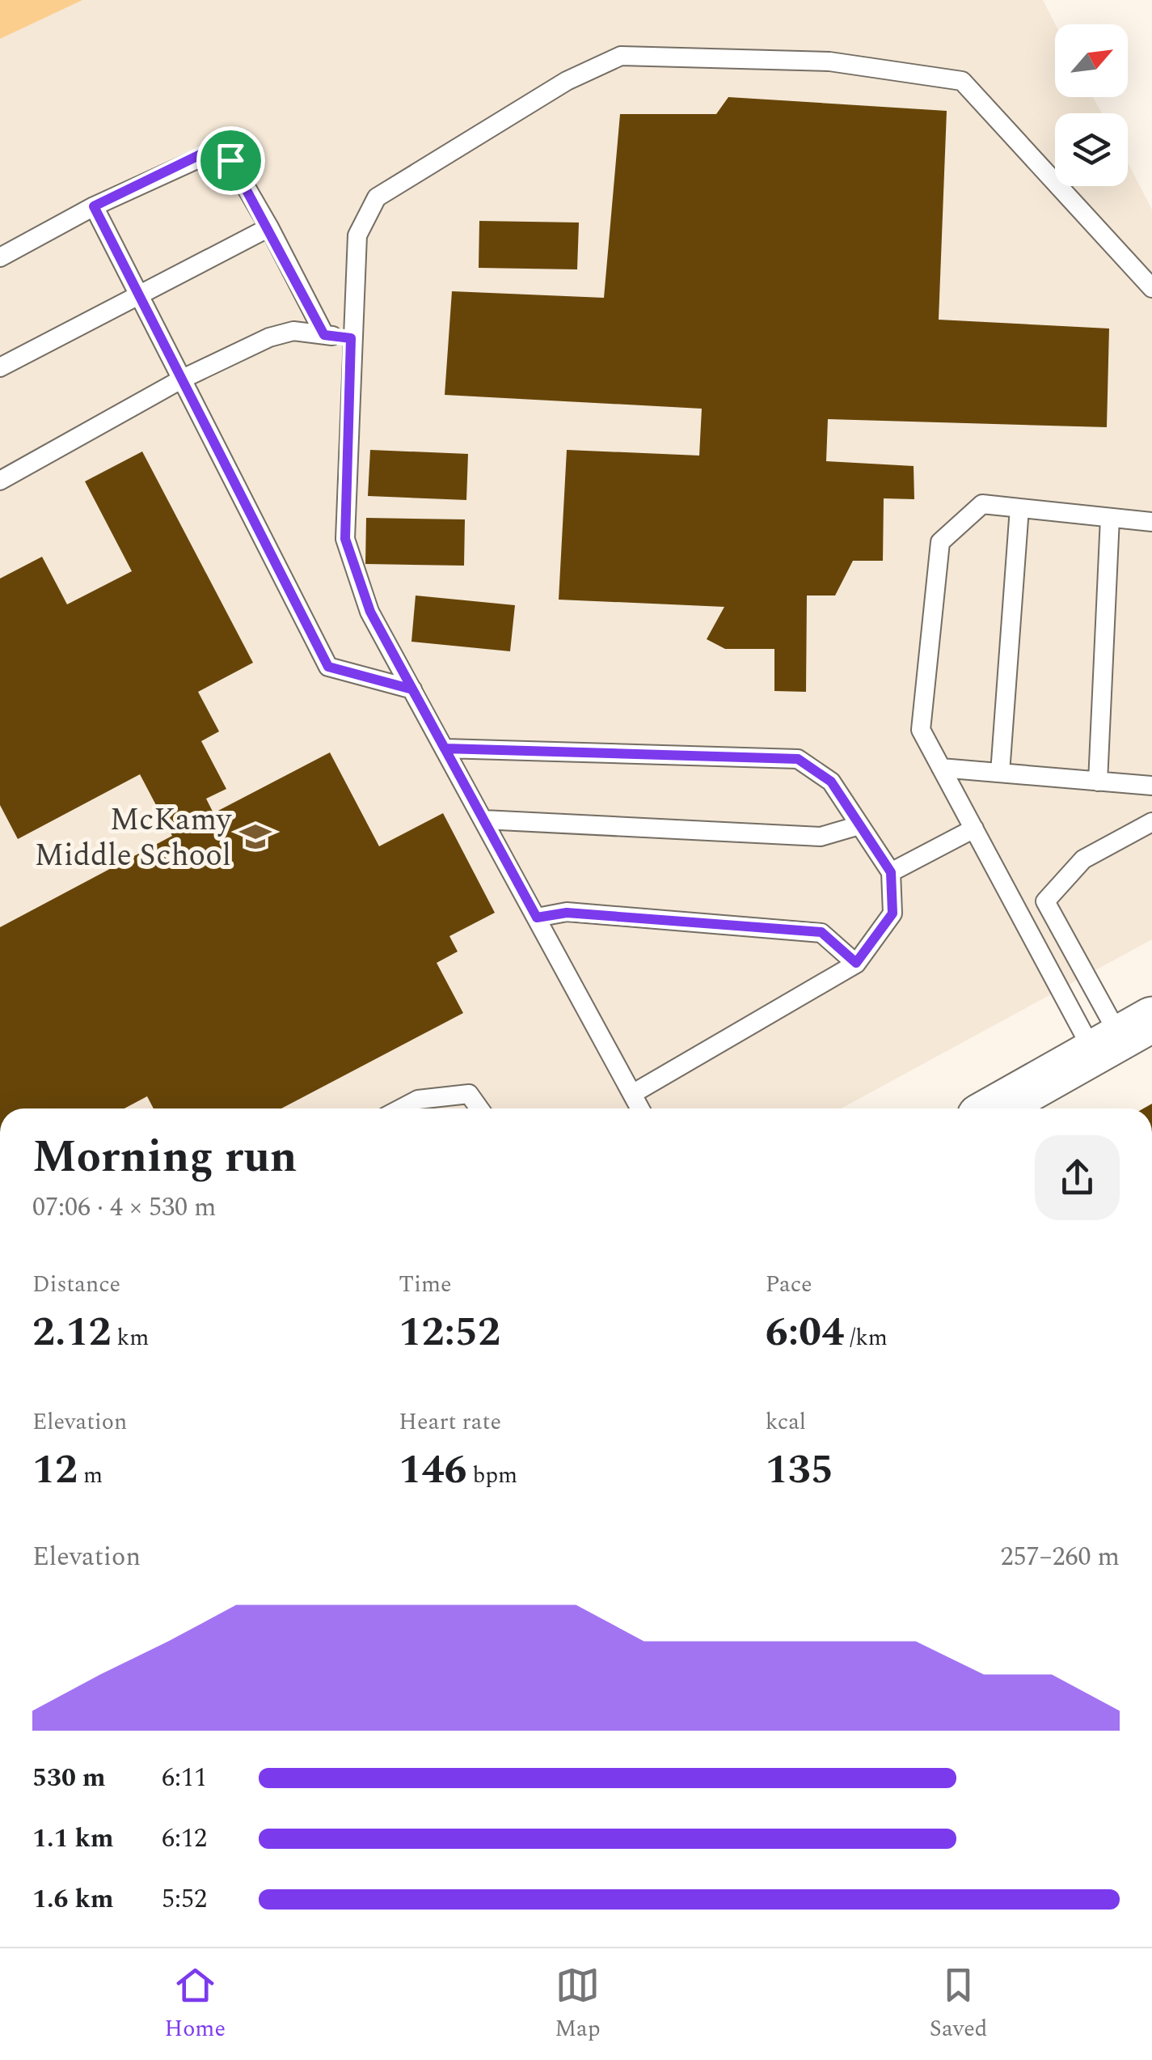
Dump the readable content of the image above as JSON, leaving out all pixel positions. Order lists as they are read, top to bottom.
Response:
{
  "places": {
    "school or university": ["McKamy Middle School"]
  },
  "north": "top right",
  "page": {
    "heading": ["Morning run", "07:06 · 4 × 530 m"],
    "stats": [
      ["Distance", "2.12 km"],
      ["Time", "12:52"],
      ["Pace", "6:04 /km"],
      ["Elevation", "12 m"],
      ["Heart rate", "146 bpm"],
      ["kcal", "135"]
    ],
    "chart": ["Elevation", "257–260 m"],
    "list": [
      {
        "name": "530 m",
        "note": "6:11"
      },
      {
        "name": "1.1 km",
        "note": "6:12"
      },
      {
        "name": "1.6 km",
        "note": "5:52"
      }
    ],
    "tabs": ["Home", "Map", "Saved"]
  }
}
